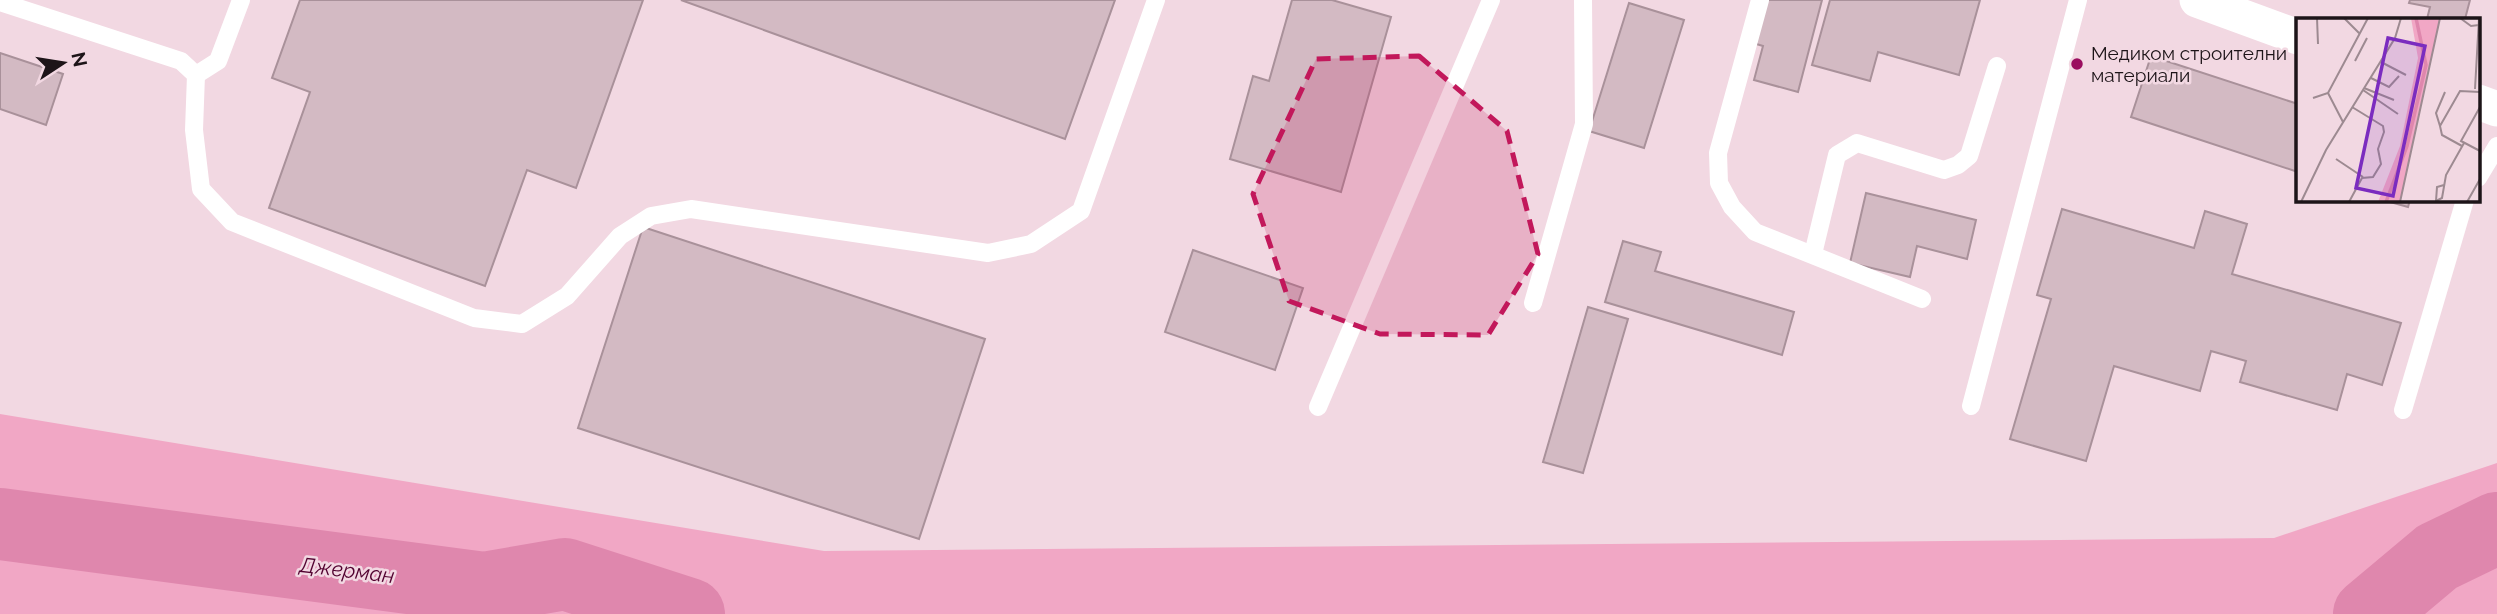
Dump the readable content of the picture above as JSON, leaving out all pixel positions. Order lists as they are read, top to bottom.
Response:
{
  "water": ["Джерман"],
  "places": ["Медиком строителни материали"],
  "north": "right"
}
